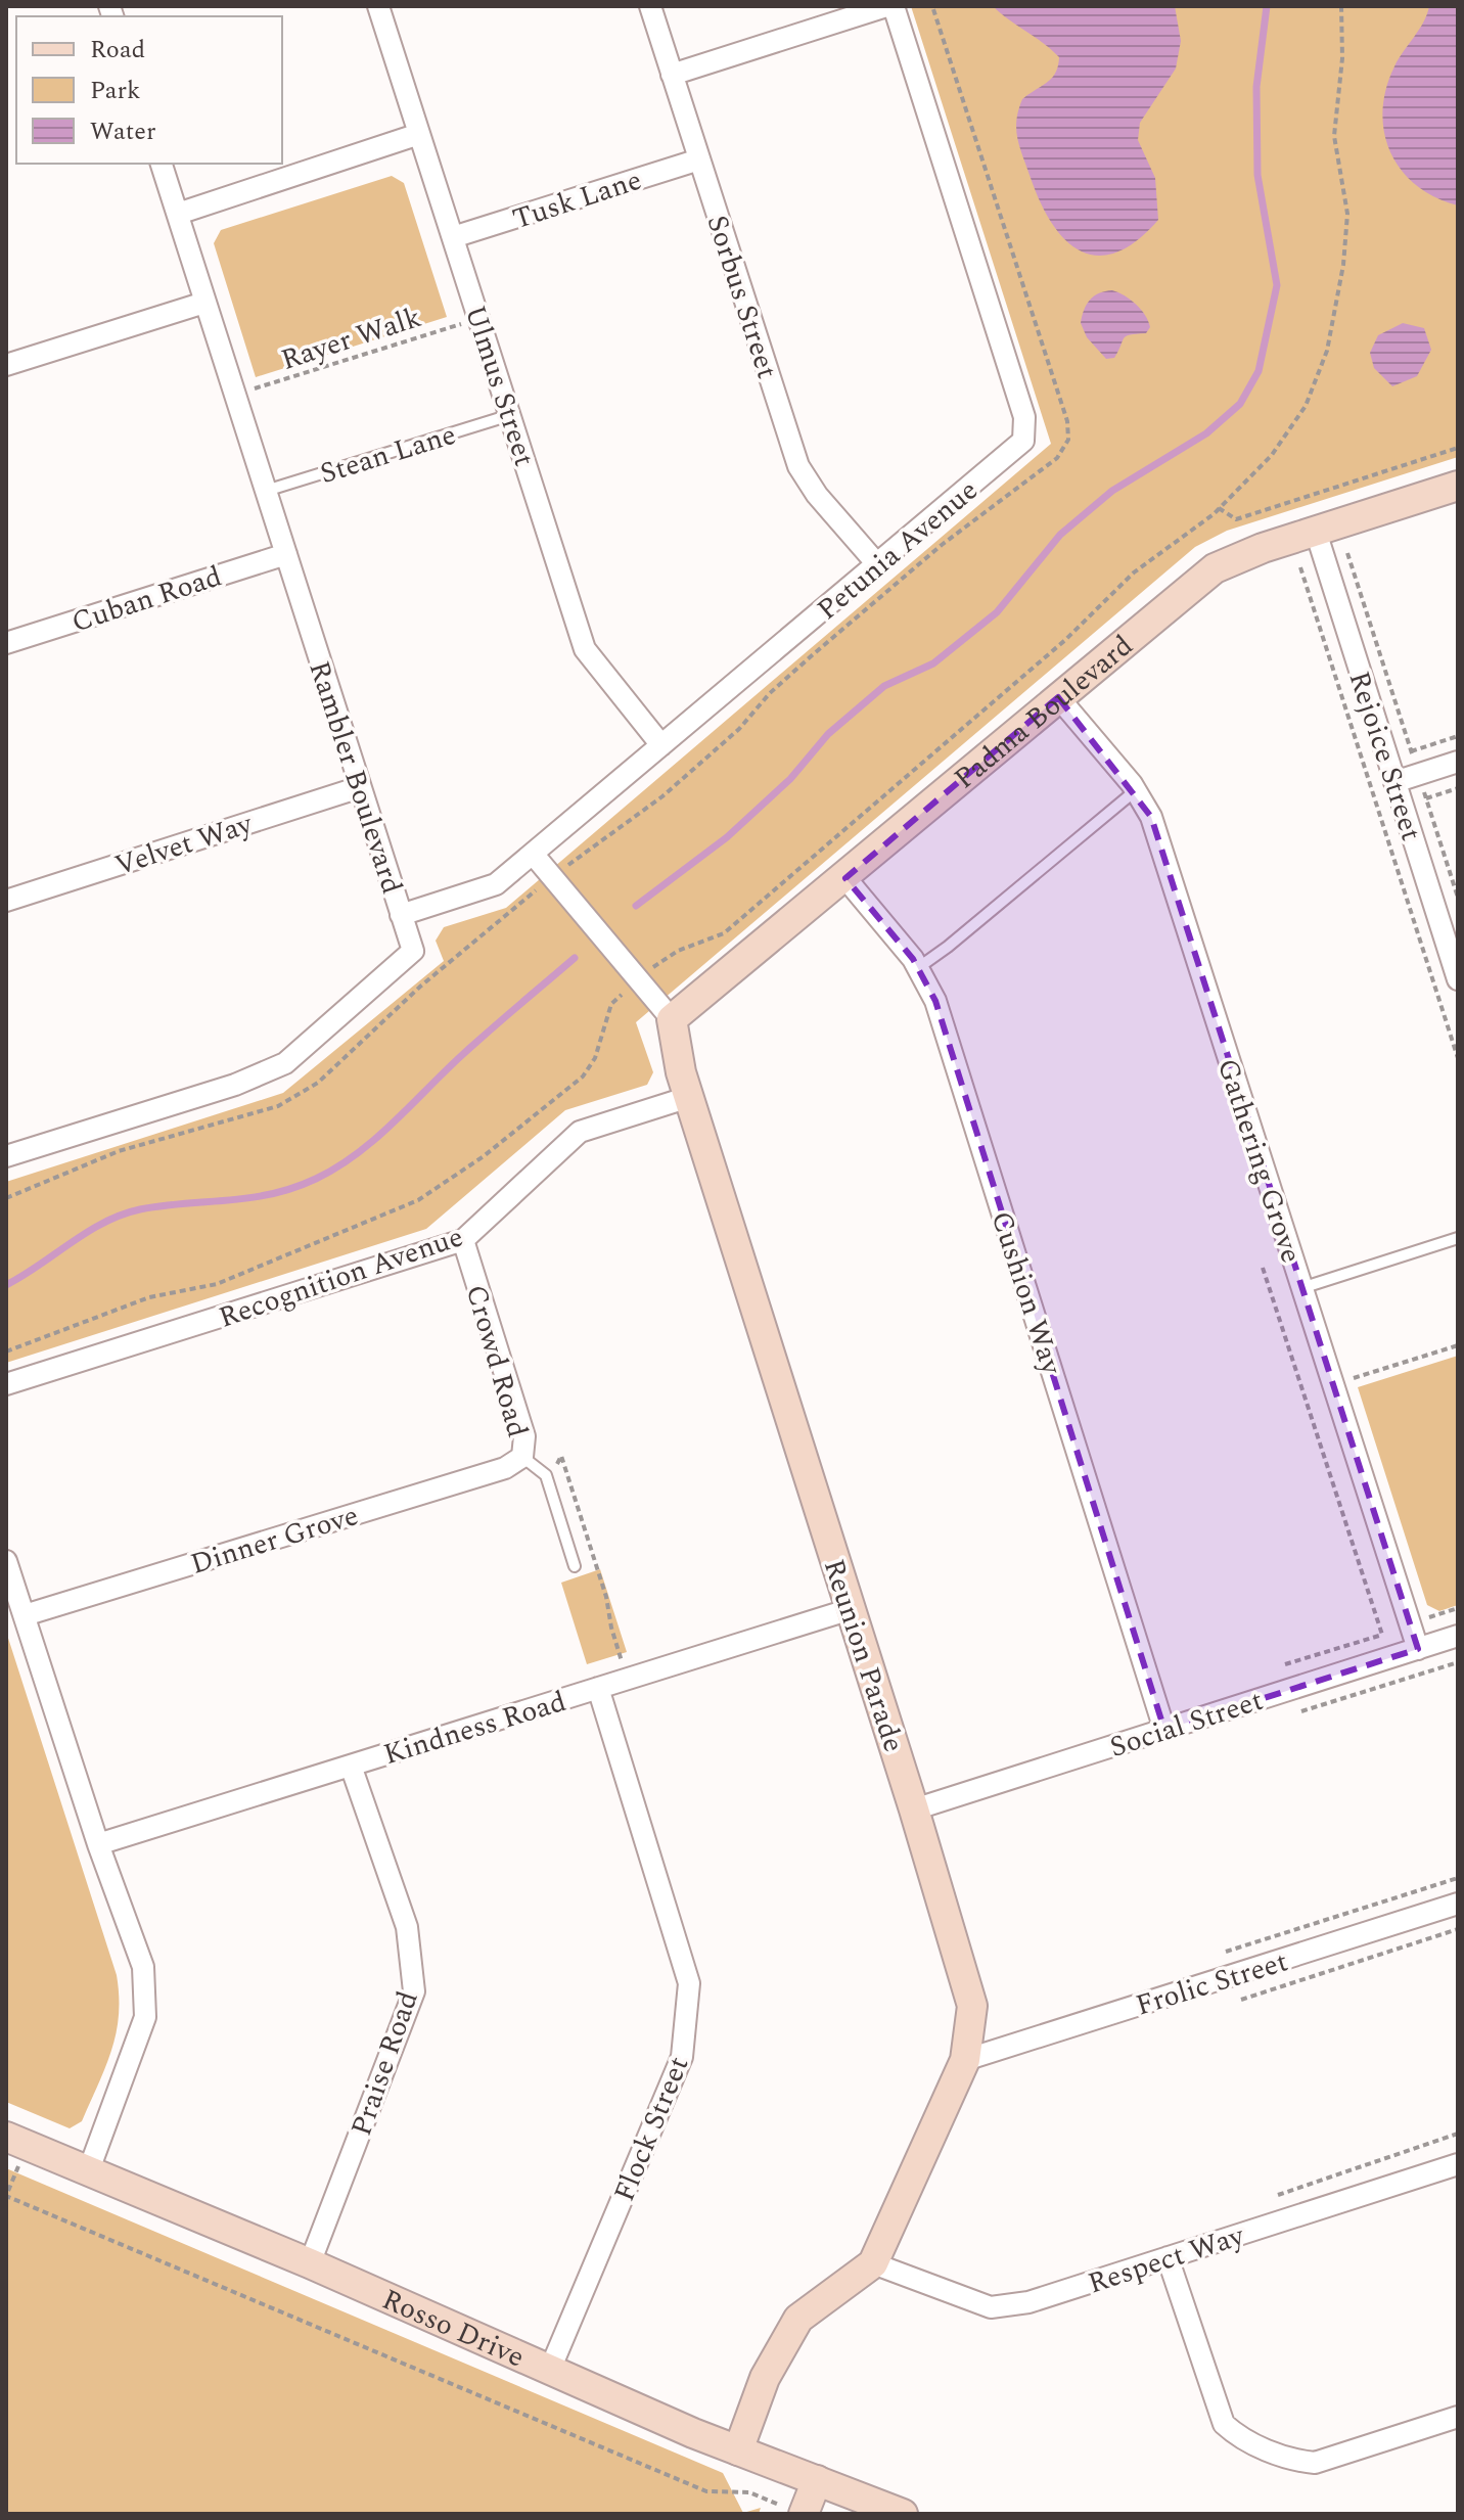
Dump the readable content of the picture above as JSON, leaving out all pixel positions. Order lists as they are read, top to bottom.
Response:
{
  "streets": {
    "street": [
      "Tusk Lane",
      "Sorbus Street",
      "Ulmus Street",
      "Petunia Avenue",
      "Cuban Road",
      "Padma Boulevard",
      "Rejoice Street",
      "Rambler Boulevard",
      "Velvet Way",
      "Gathering Grove",
      "Recognition Avenue",
      "Cushion Way",
      "Crowd Road",
      "Dinner Grove",
      "Reunion Parade",
      "Social Street",
      "Kindness Road",
      "Frolic Street",
      "Praise Road",
      "Flock Street",
      "Respect Way",
      "Rosso Drive"
    ],
    "lane": ["Stean Lane"],
    "path": ["Rayer Walk"]
  },
  "crossings": [
    ["Tusk Lane", "Sorbus Street"],
    ["Tusk Lane", "Ulmus Street"],
    ["Sorbus Street", "Petunia Avenue"],
    ["Rayer Walk", "Ulmus Street"],
    ["Rayer Walk", "Rambler Boulevard"],
    ["Ulmus Street", "Stean Lane"],
    ["Ulmus Street", "Petunia Avenue"],
    ["Stean Lane", "Rambler Boulevard"],
    ["Petunia Avenue", "Rambler Boulevard"],
    ["Petunia Avenue", "Reunion Parade"],
    ["Cuban Road", "Rambler Boulevard"],
    ["Padma Boulevard", "Rejoice Street"],
    ["Padma Boulevard", "Gathering Grove"],
    ["Padma Boulevard", "Cushion Way"],
    ["Padma Boulevard", "Reunion Parade"],
    ["Rambler Boulevard", "Velvet Way"],
    ["Gathering Grove", "Social Street"],
    ["Recognition Avenue", "Crowd Road"],
    ["Recognition Avenue", "Reunion Parade"],
    ["Cushion Way", "Social Street"],
    ["Crowd Road", "Dinner Grove"],
    ["Reunion Parade", "Social Street"],
    ["Reunion Parade", "Kindness Road"],
    ["Reunion Parade", "Frolic Street"],
    ["Reunion Parade", "Respect Way"],
    ["Reunion Parade", "Rosso Drive"],
    ["Kindness Road", "Praise Road"],
    ["Kindness Road", "Flock Street"],
    ["Praise Road", "Rosso Drive"],
    ["Flock Street", "Rosso Drive"]
  ],
  "legend": ["Road", "Park", "Water"]
}
